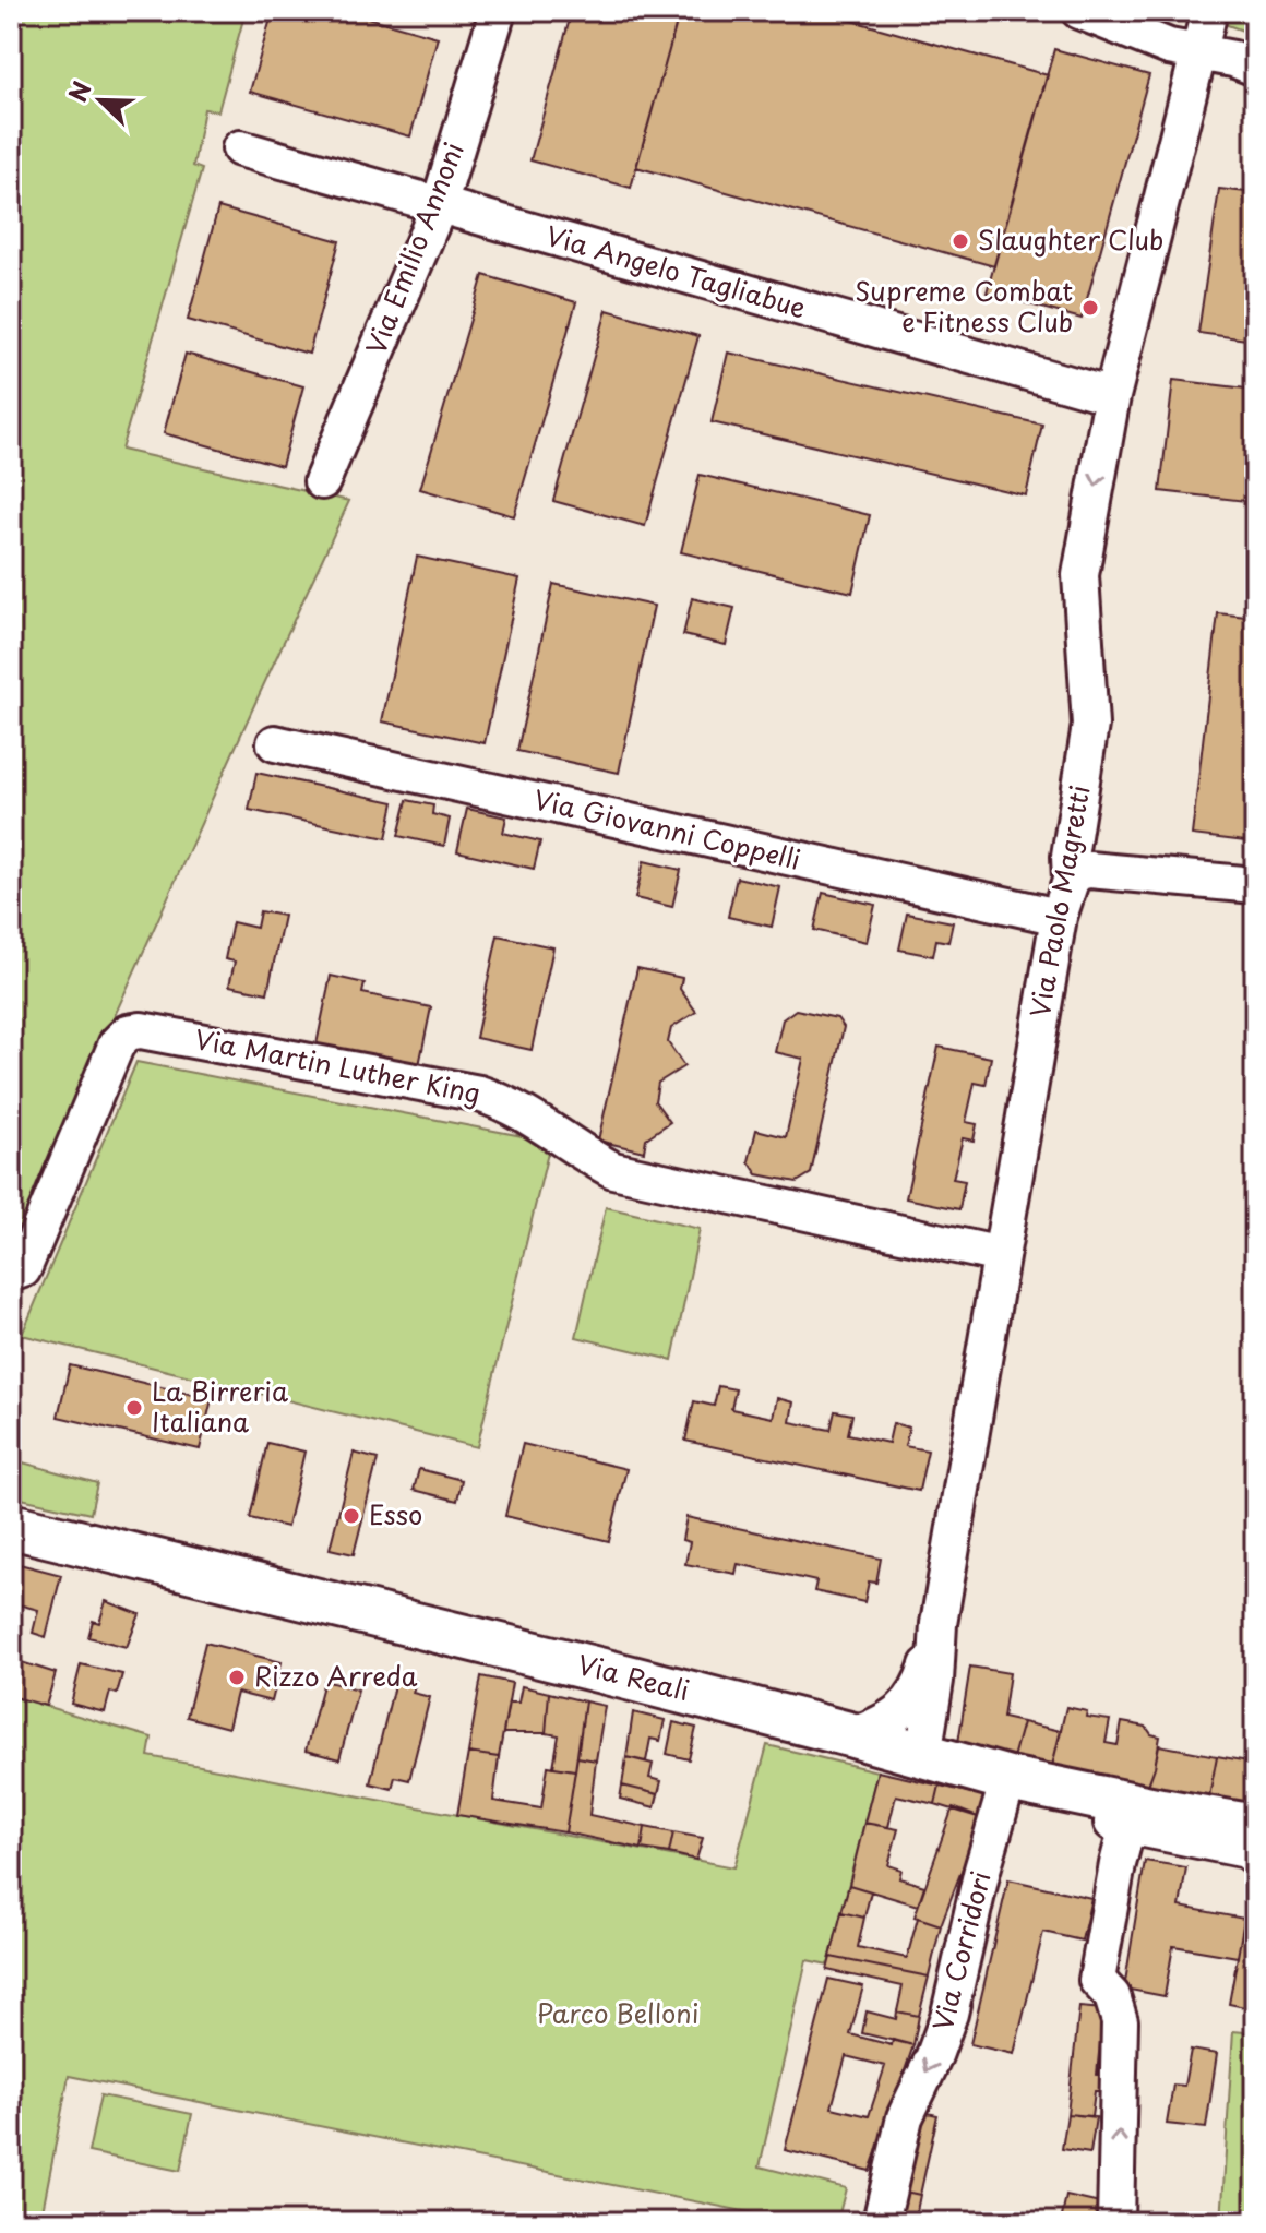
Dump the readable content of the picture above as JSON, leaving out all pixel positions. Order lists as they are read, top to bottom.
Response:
{
  "streets": {
    "main road": ["Via Reali"],
    "street": [
      "Via Emilio Annoni",
      "Via Angelo Tagliabue",
      "Via Giovanni Coppelli",
      "Via Paolo Magretti",
      "Via Martin Luther King",
      "Via Corridori"
    ]
  },
  "crossings": [
    ["Via Emilio Annoni", "Via Angelo Tagliabue"],
    ["Via Angelo Tagliabue", "Via Paolo Magretti"],
    ["Via Giovanni Coppelli", "Via Paolo Magretti"],
    ["Via Paolo Magretti", "Via Martin Luther King"],
    ["Via Paolo Magretti", "Via Reali"],
    ["Via Reali", "Via Corridori"]
  ],
  "parks": ["Parco Belloni"],
  "places": [
    "Slaughter Club",
    "Supreme Combat e Fitness Club",
    "La Birreria Italiana",
    "Esso",
    "Rizzo Arreda"
  ],
  "north": "top left"
}
